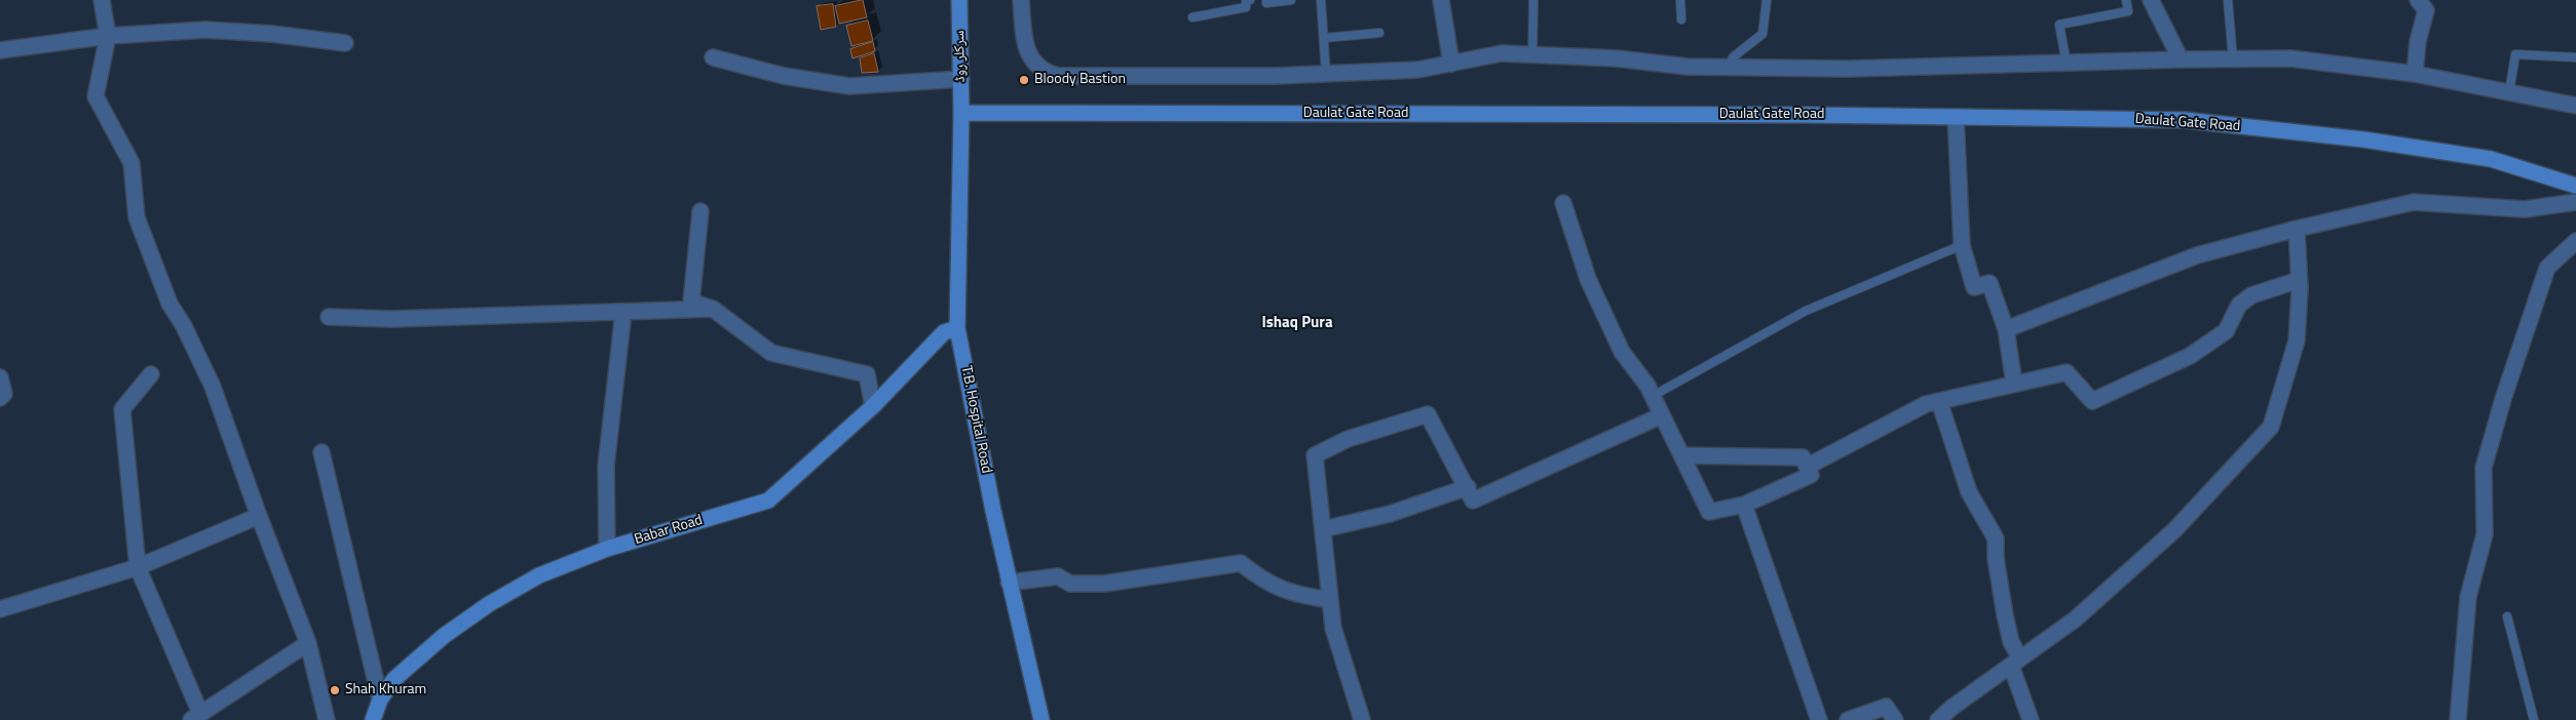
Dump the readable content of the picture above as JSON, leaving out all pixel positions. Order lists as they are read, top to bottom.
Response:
{
  "streets": {
    "main road": [
      "سرکلر روڈ",
      "Daulat Gate Road",
      "T.B. Hospital Road",
      "Babar Road"
    ]
  },
  "crossings": [
    ["سرکلر روڈ", "Daulat Gate Road"],
    ["سرکلر روڈ", "T.B. Hospital Road"],
    ["Daulat Gate Road", "T.B. Hospital Road"],
    ["T.B. Hospital Road", "Babar Road"]
  ],
  "districts": ["Ishaq Pura"],
  "places": ["Bloody Bastion", "Shah Khuram"]
}
